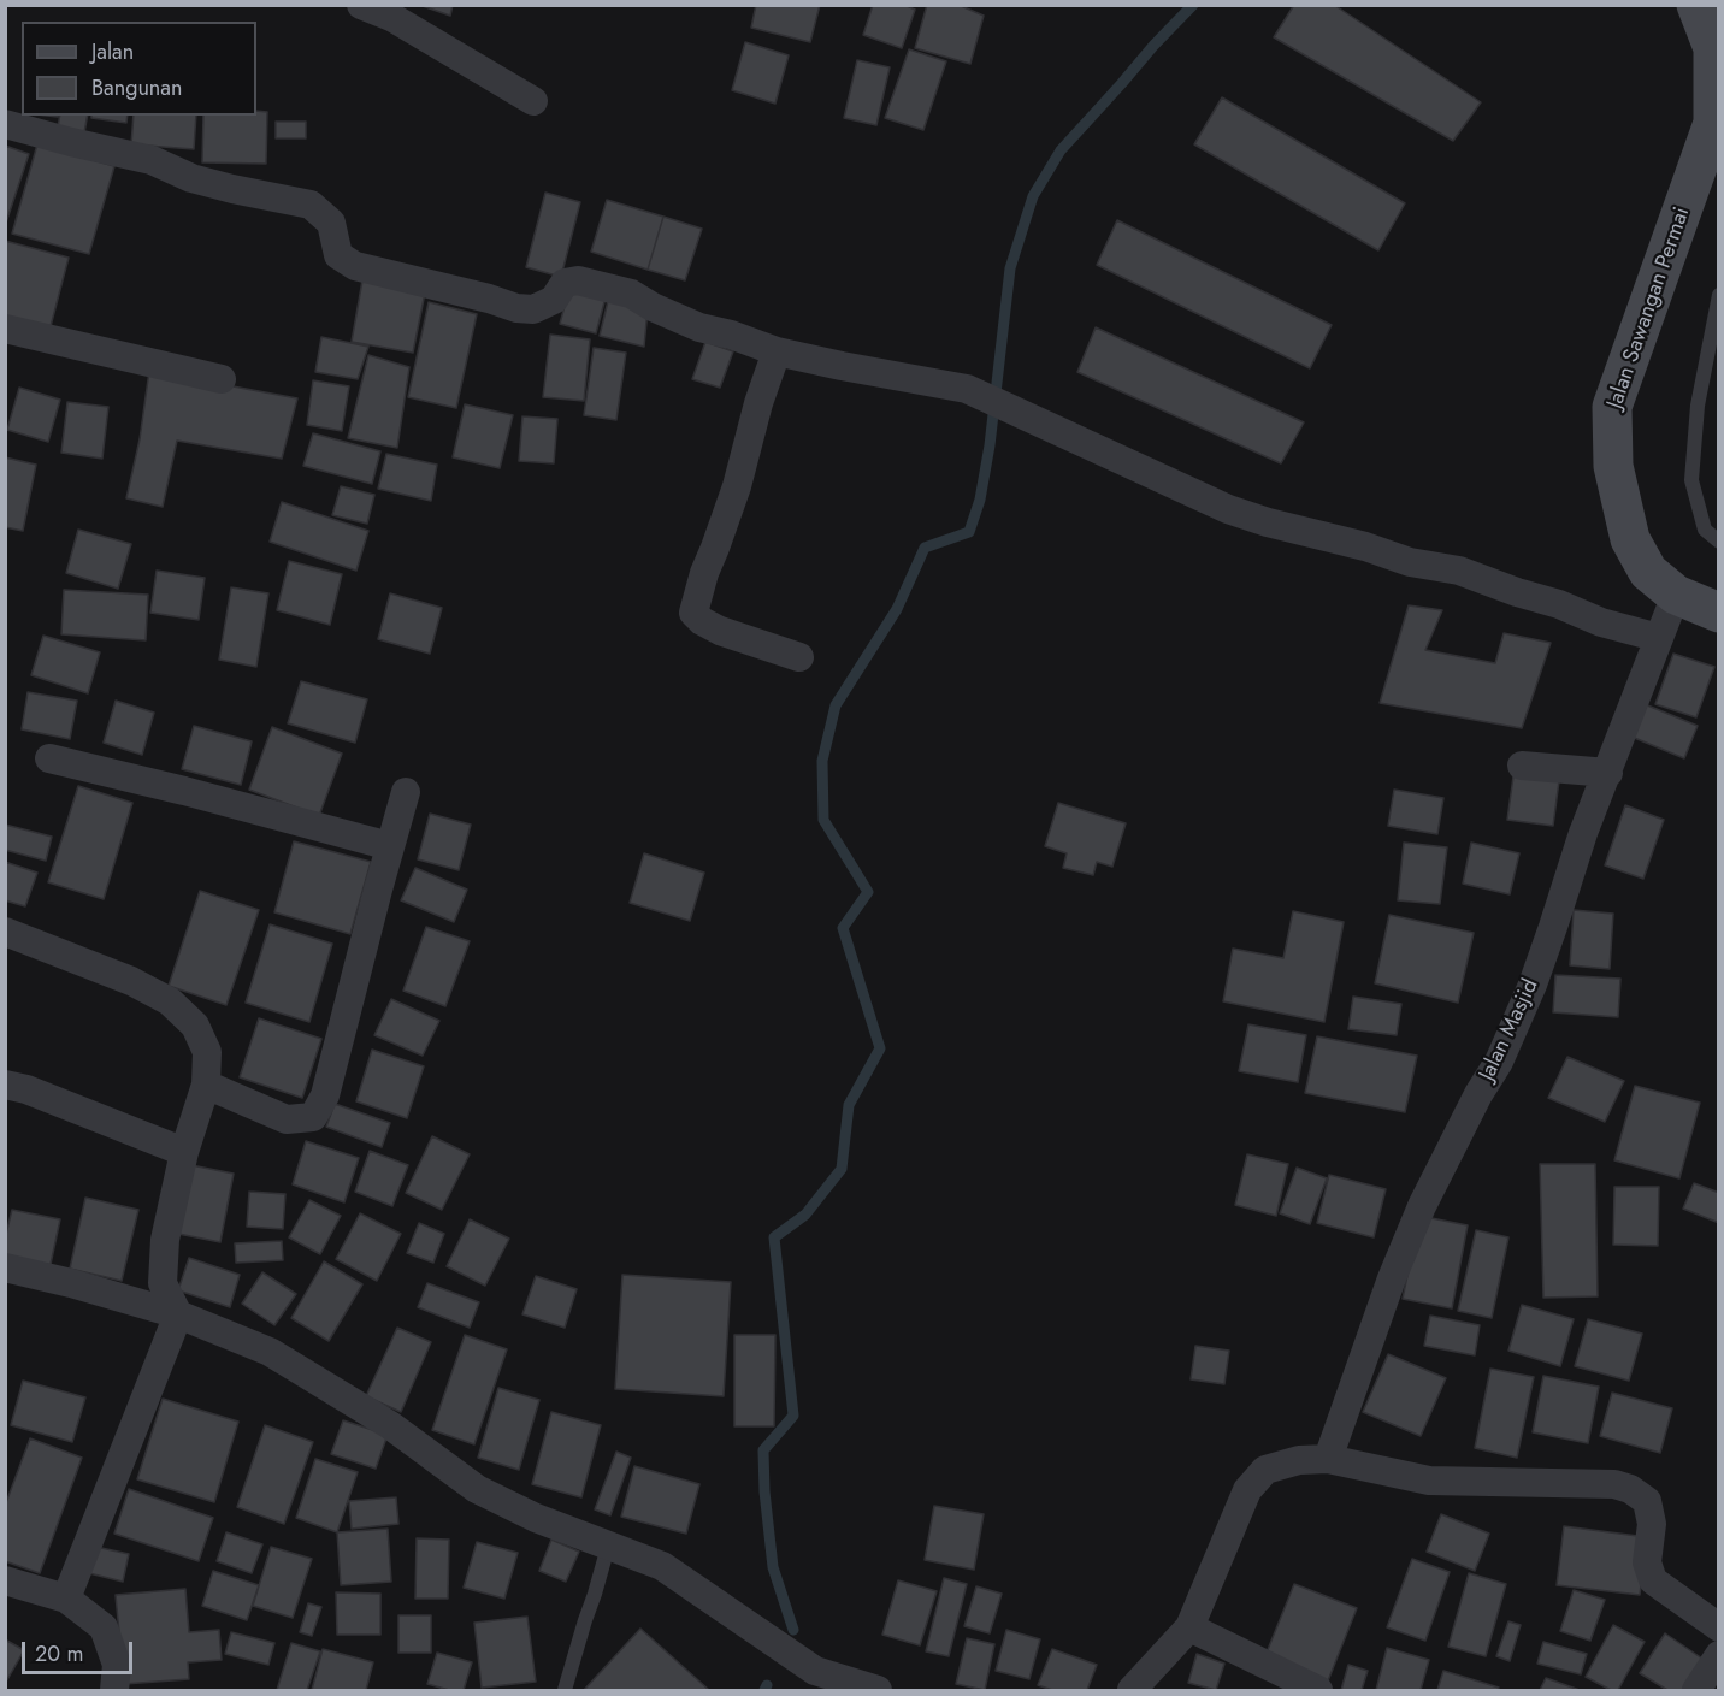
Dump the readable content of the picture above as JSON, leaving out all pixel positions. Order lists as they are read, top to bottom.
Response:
{
  "streets": {
    "street": ["Jalan Sawangan Permai", "Jalan Masjid"]
  },
  "crossings": [
    ["Jalan Sawangan Permai", "Jalan Masjid"]
  ],
  "legend": ["Jalan", "Bangunan"],
  "scale_bar": "20 m"
}
